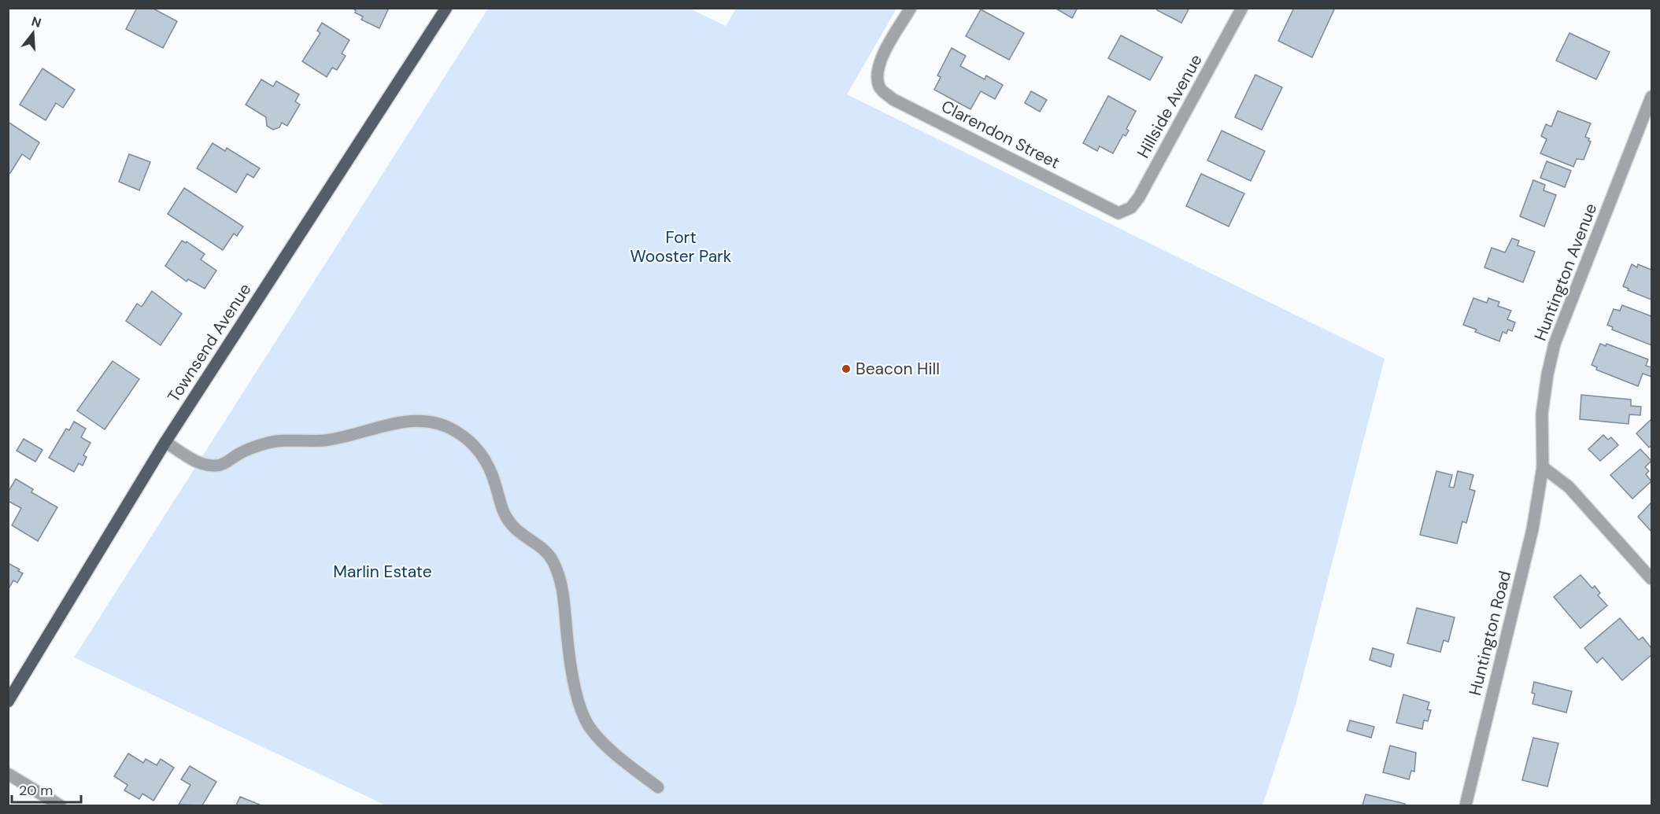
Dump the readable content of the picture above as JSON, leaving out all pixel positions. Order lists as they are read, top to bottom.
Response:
{
  "streets": {
    "main road": ["Townsend Avenue"],
    "street": [
      "Hillside Avenue",
      "Clarendon Street",
      "Huntington Avenue",
      "Huntington Road"
    ]
  },
  "crossings": [
    ["Hillside Avenue", "Clarendon Street"],
    ["Huntington Avenue", "Huntington Road"]
  ],
  "parks": ["Fort Wooster Park", "Marlin Estate"],
  "places": ["Beacon Hill"],
  "scale_bar": "20 m",
  "north": "top"
}
